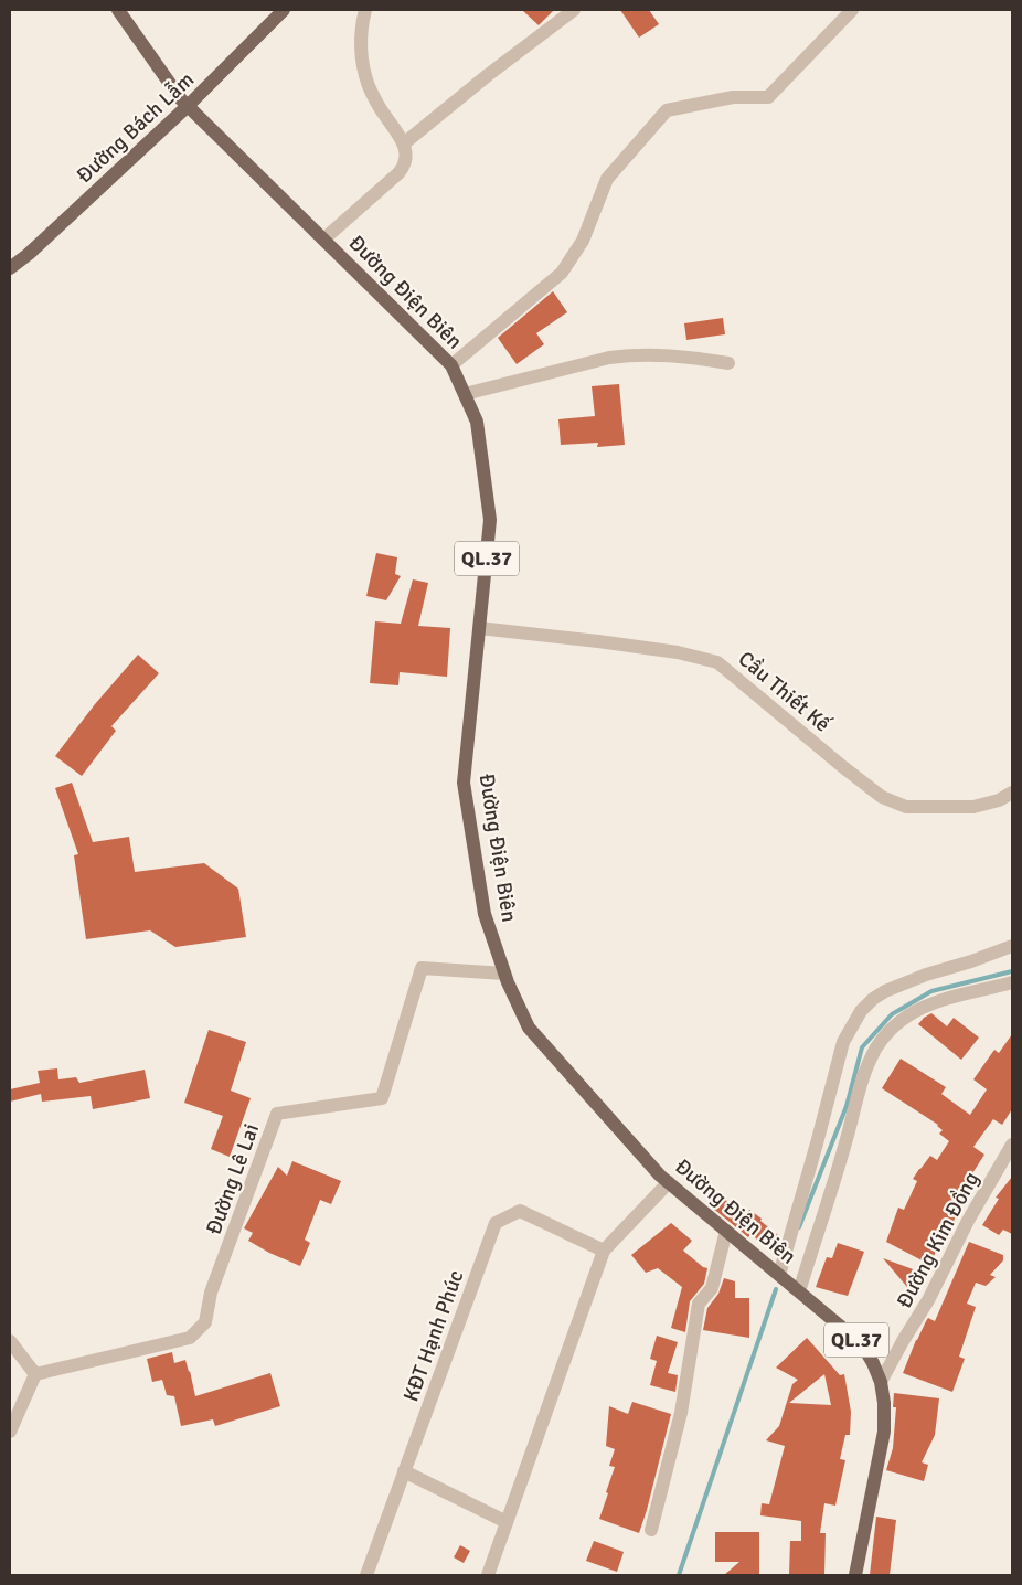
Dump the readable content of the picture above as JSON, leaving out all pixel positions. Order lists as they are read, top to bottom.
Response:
{
  "streets": {
    "main road": ["Đường Bách Lẫm", "Đường Điện Biên", "QL.37"],
    "street": [
      "Cầu Thiết Kế",
      "Đường Lê Lai",
      "Đường Kim Đồng",
      "KĐT Hạnh Phúc"
    ]
  },
  "crossings": [
    ["Đường Bách Lẫm", "Đường Điện Biên"],
    ["Đường Điện Biên", "Cầu Thiết Kế"],
    ["Đường Điện Biên", "Đường Lê Lai"],
    ["Đường Điện Biên", "Đường Kim Đồng"]
  ]
}
